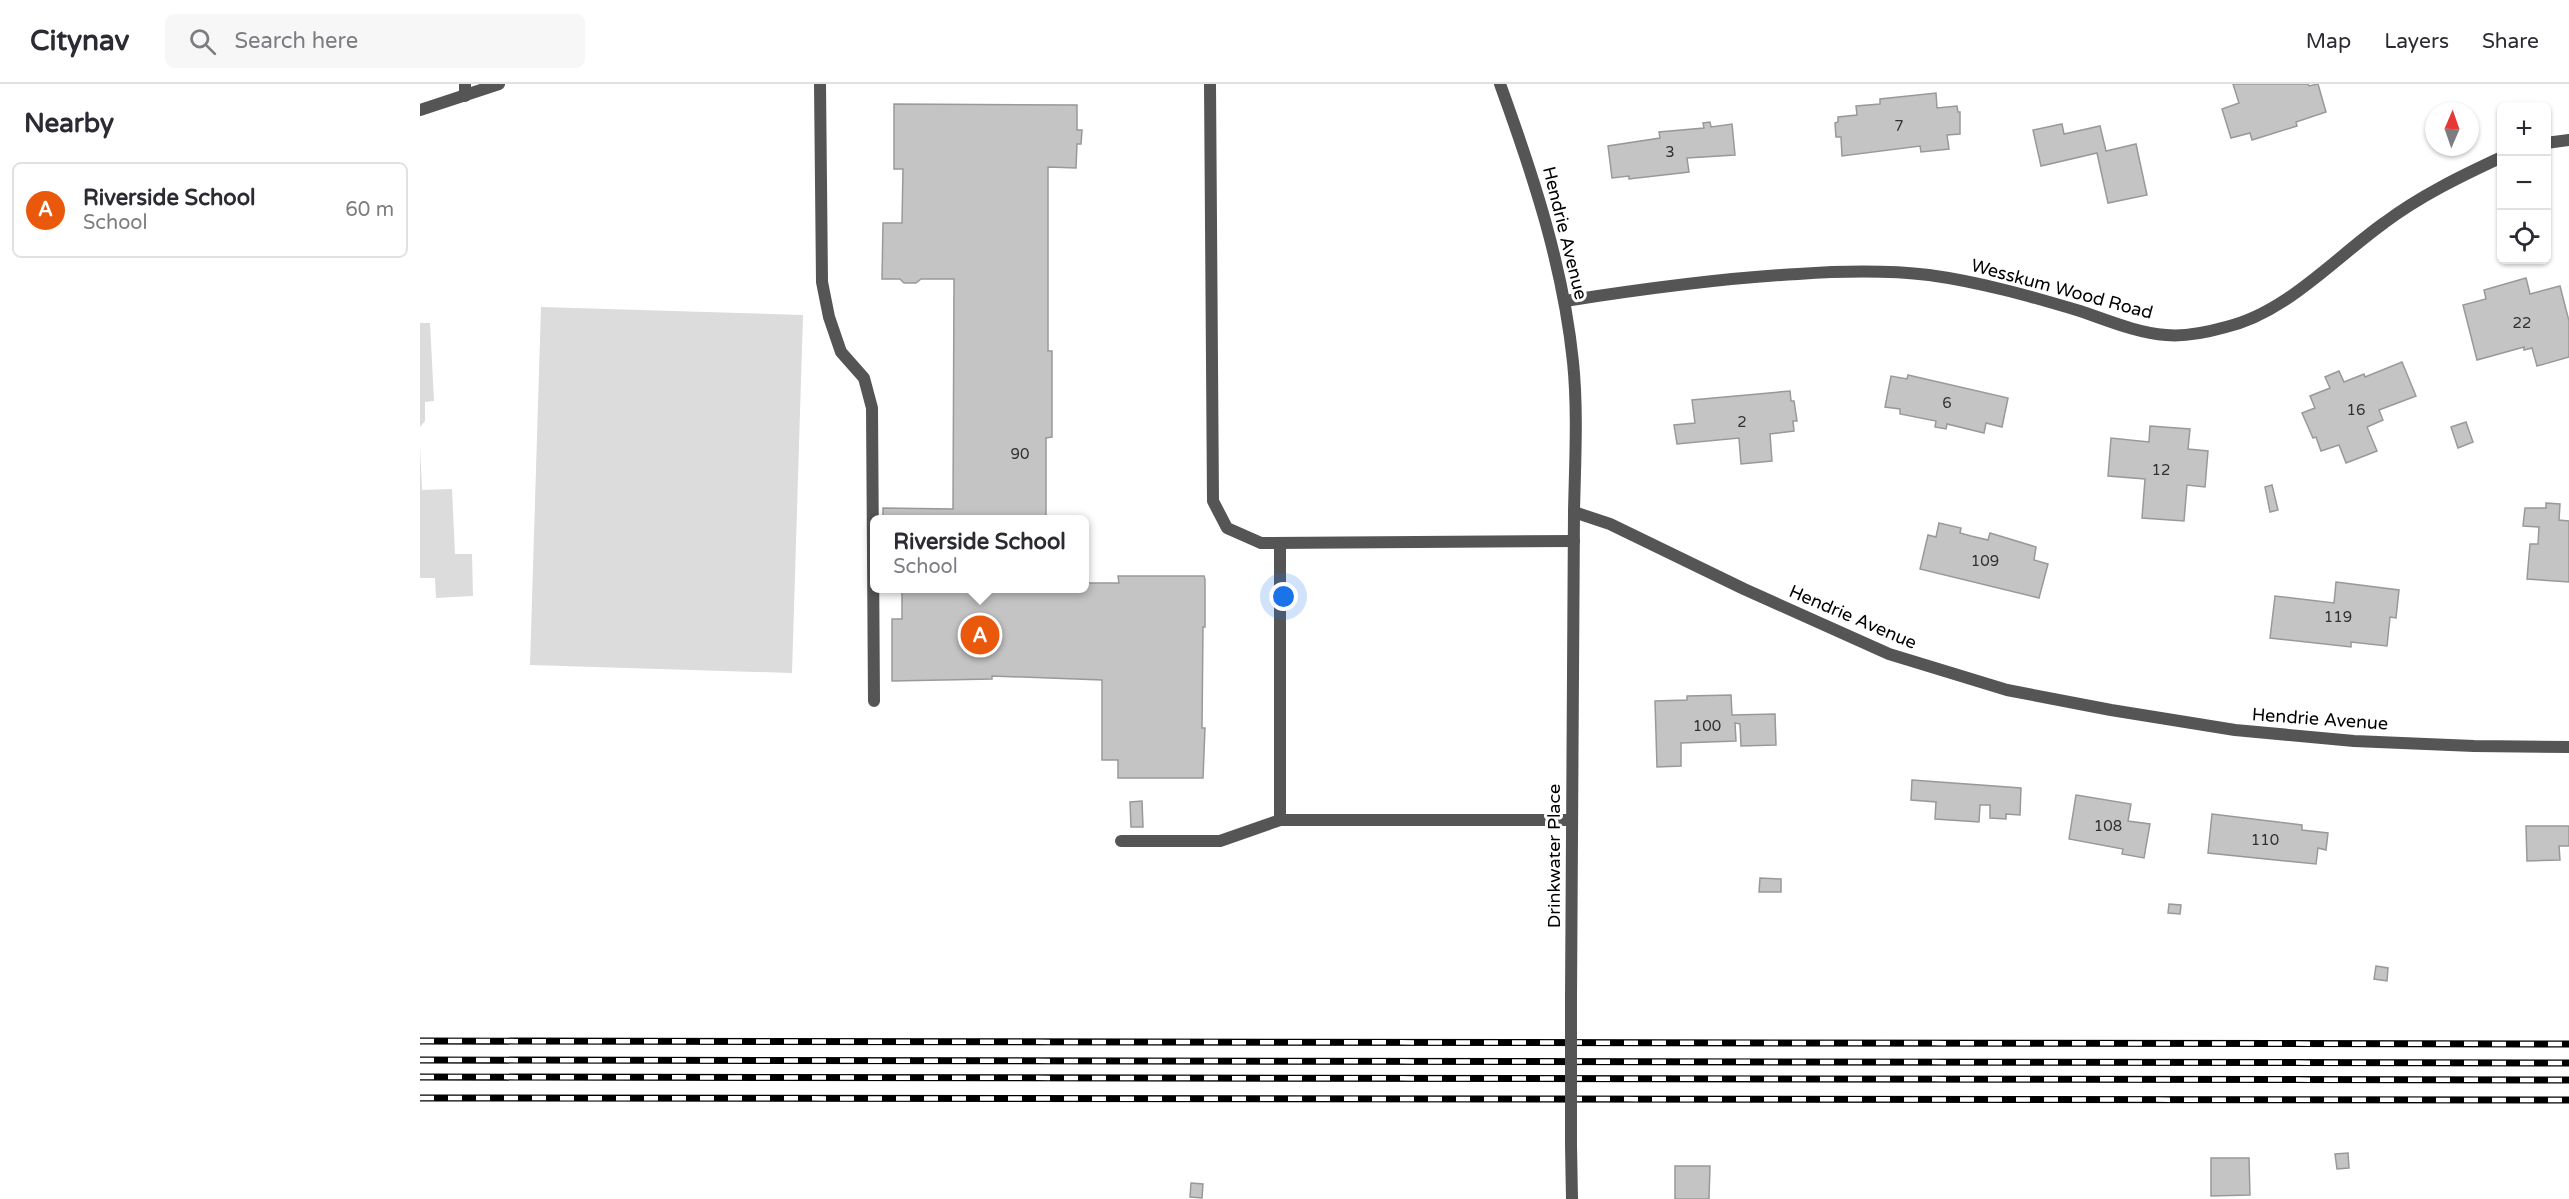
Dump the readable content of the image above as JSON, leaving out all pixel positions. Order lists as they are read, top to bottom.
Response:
{
  "streets": {
    "street": ["Hendrie Avenue", "Wesskum Wood Road", "Drinkwater Place"]
  },
  "crossings": [
    ["Hendrie Avenue", "Wesskum Wood Road"],
    ["Hendrie Avenue", "Drinkwater Place"]
  ],
  "house_numbers": [
    "7",
    "3",
    "22",
    "6",
    "16",
    "2",
    "90",
    "12",
    "109",
    "119",
    "100",
    "108",
    "110"
  ],
  "north": "top",
  "page": {
    "header": "Citynav",
    "search": "Search here",
    "nav": ["Map", "Layers", "Share"],
    "heading": "Nearby",
    "map_buttons": ["+", "−"],
    "list": [
      {
        "mark": "A",
        "name": "Riverside School",
        "note": "School",
        "value": "60 m"
      }
    ],
    "popup": ["Riverside School", "School"],
    "pins": "A"
  }
}
